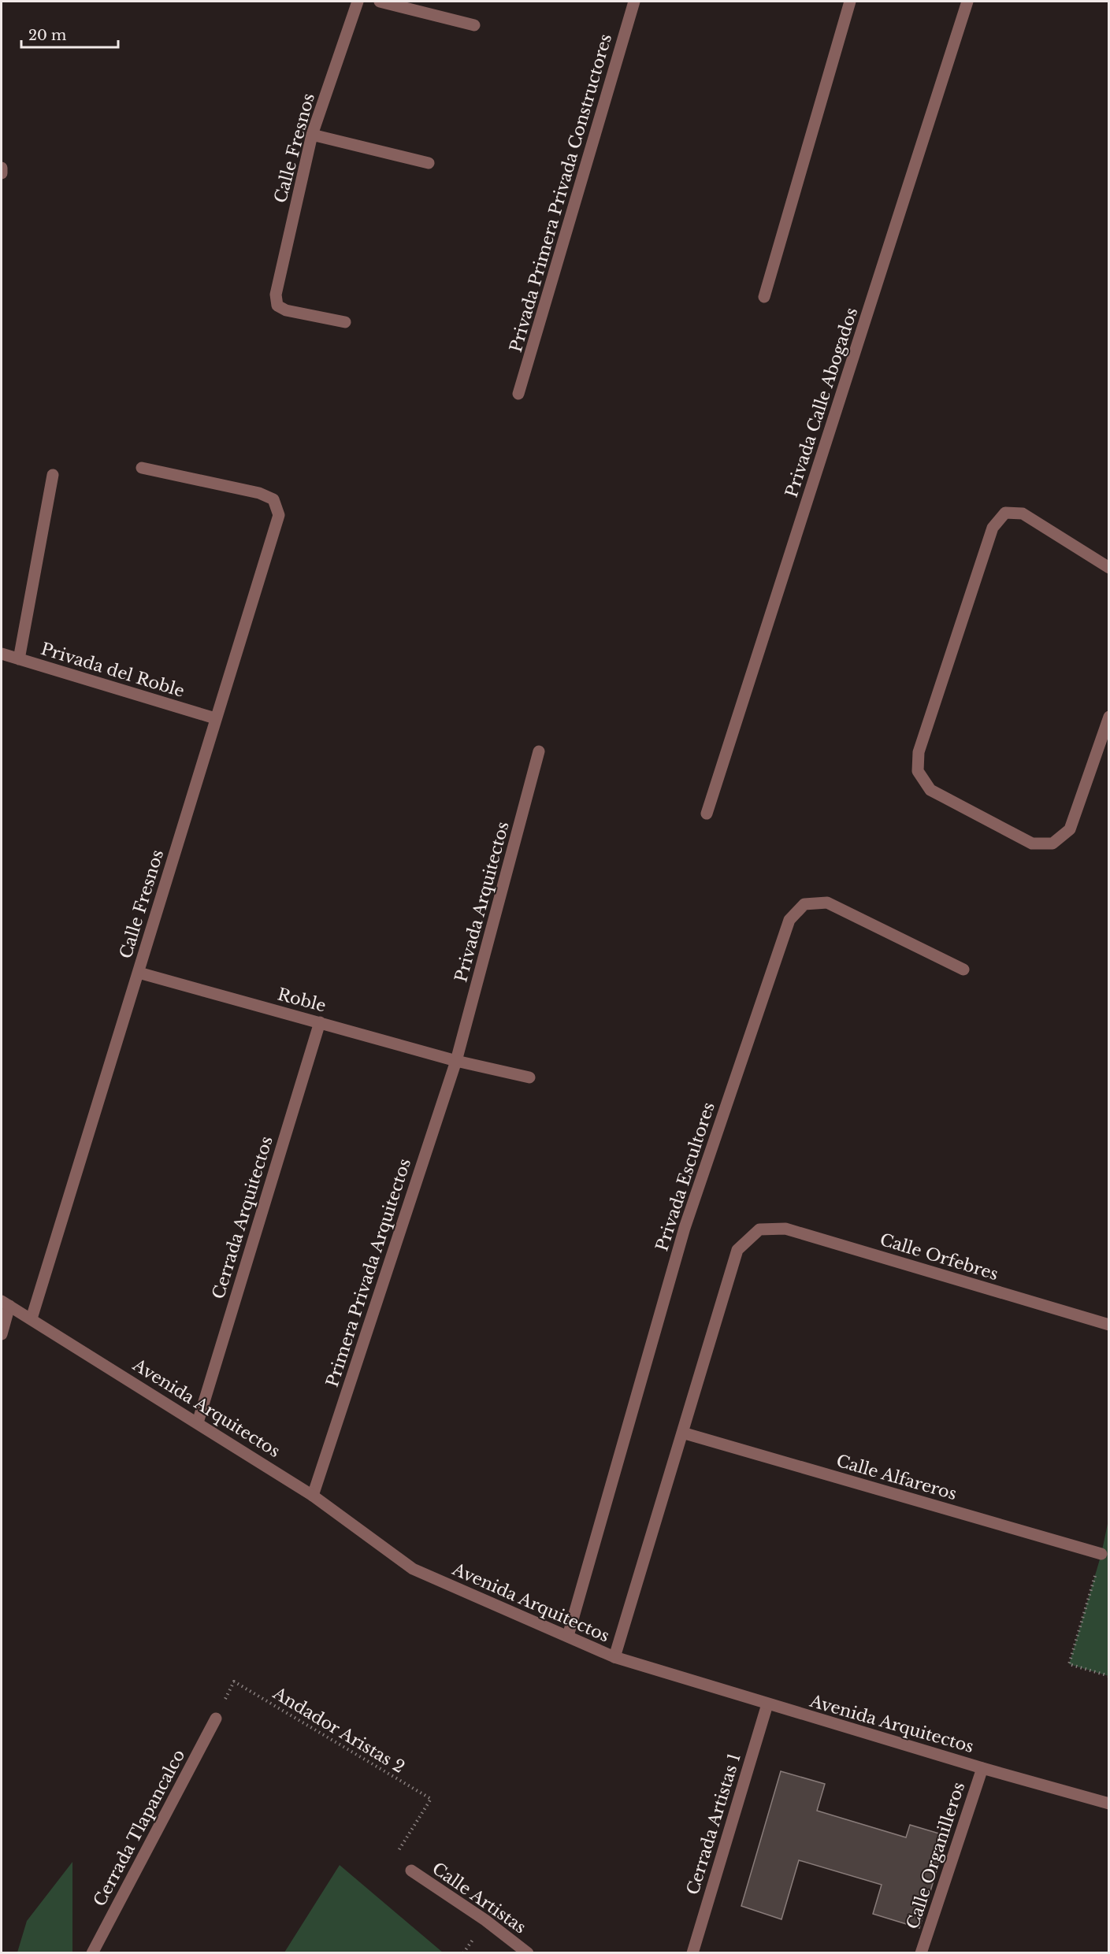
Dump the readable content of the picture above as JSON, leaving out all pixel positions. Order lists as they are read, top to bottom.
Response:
{
  "streets": {
    "street": [
      "Calle Fresnos",
      "Privada Primera Privada Constructores",
      "Privada Calle Abogados",
      "Privada del Roble",
      "Privada Arquitectos",
      "Roble",
      "Privada Escultores",
      "Cerrada Arquitectos",
      "Calle Orfebres",
      "Primera Privada Arquitectos",
      "Avenida Arquitectos",
      "Calle Alfareros",
      "Cerrada Artistas 1",
      "Cerrada Tlapancalco",
      "Calle Organilleros",
      "Calle Artistas"
    ],
    "path": ["Andador Aristas 2"]
  },
  "crossings": [
    ["Calle Fresnos", "Privada del Roble"],
    ["Calle Fresnos", "Roble"],
    ["Calle Fresnos", "Avenida Arquitectos"],
    ["Privada Arquitectos", "Roble"],
    ["Privada Arquitectos", "Primera Privada Arquitectos"],
    ["Roble", "Cerrada Arquitectos"],
    ["Roble", "Primera Privada Arquitectos"],
    ["Privada Escultores", "Avenida Arquitectos"],
    ["Cerrada Arquitectos", "Avenida Arquitectos"],
    ["Calle Orfebres", "Calle Alfareros"],
    ["Primera Privada Arquitectos", "Avenida Arquitectos"],
    ["Avenida Arquitectos", "Cerrada Artistas 1"],
    ["Avenida Arquitectos", "Calle Organilleros"]
  ],
  "scale_bar": "20 m"
}
